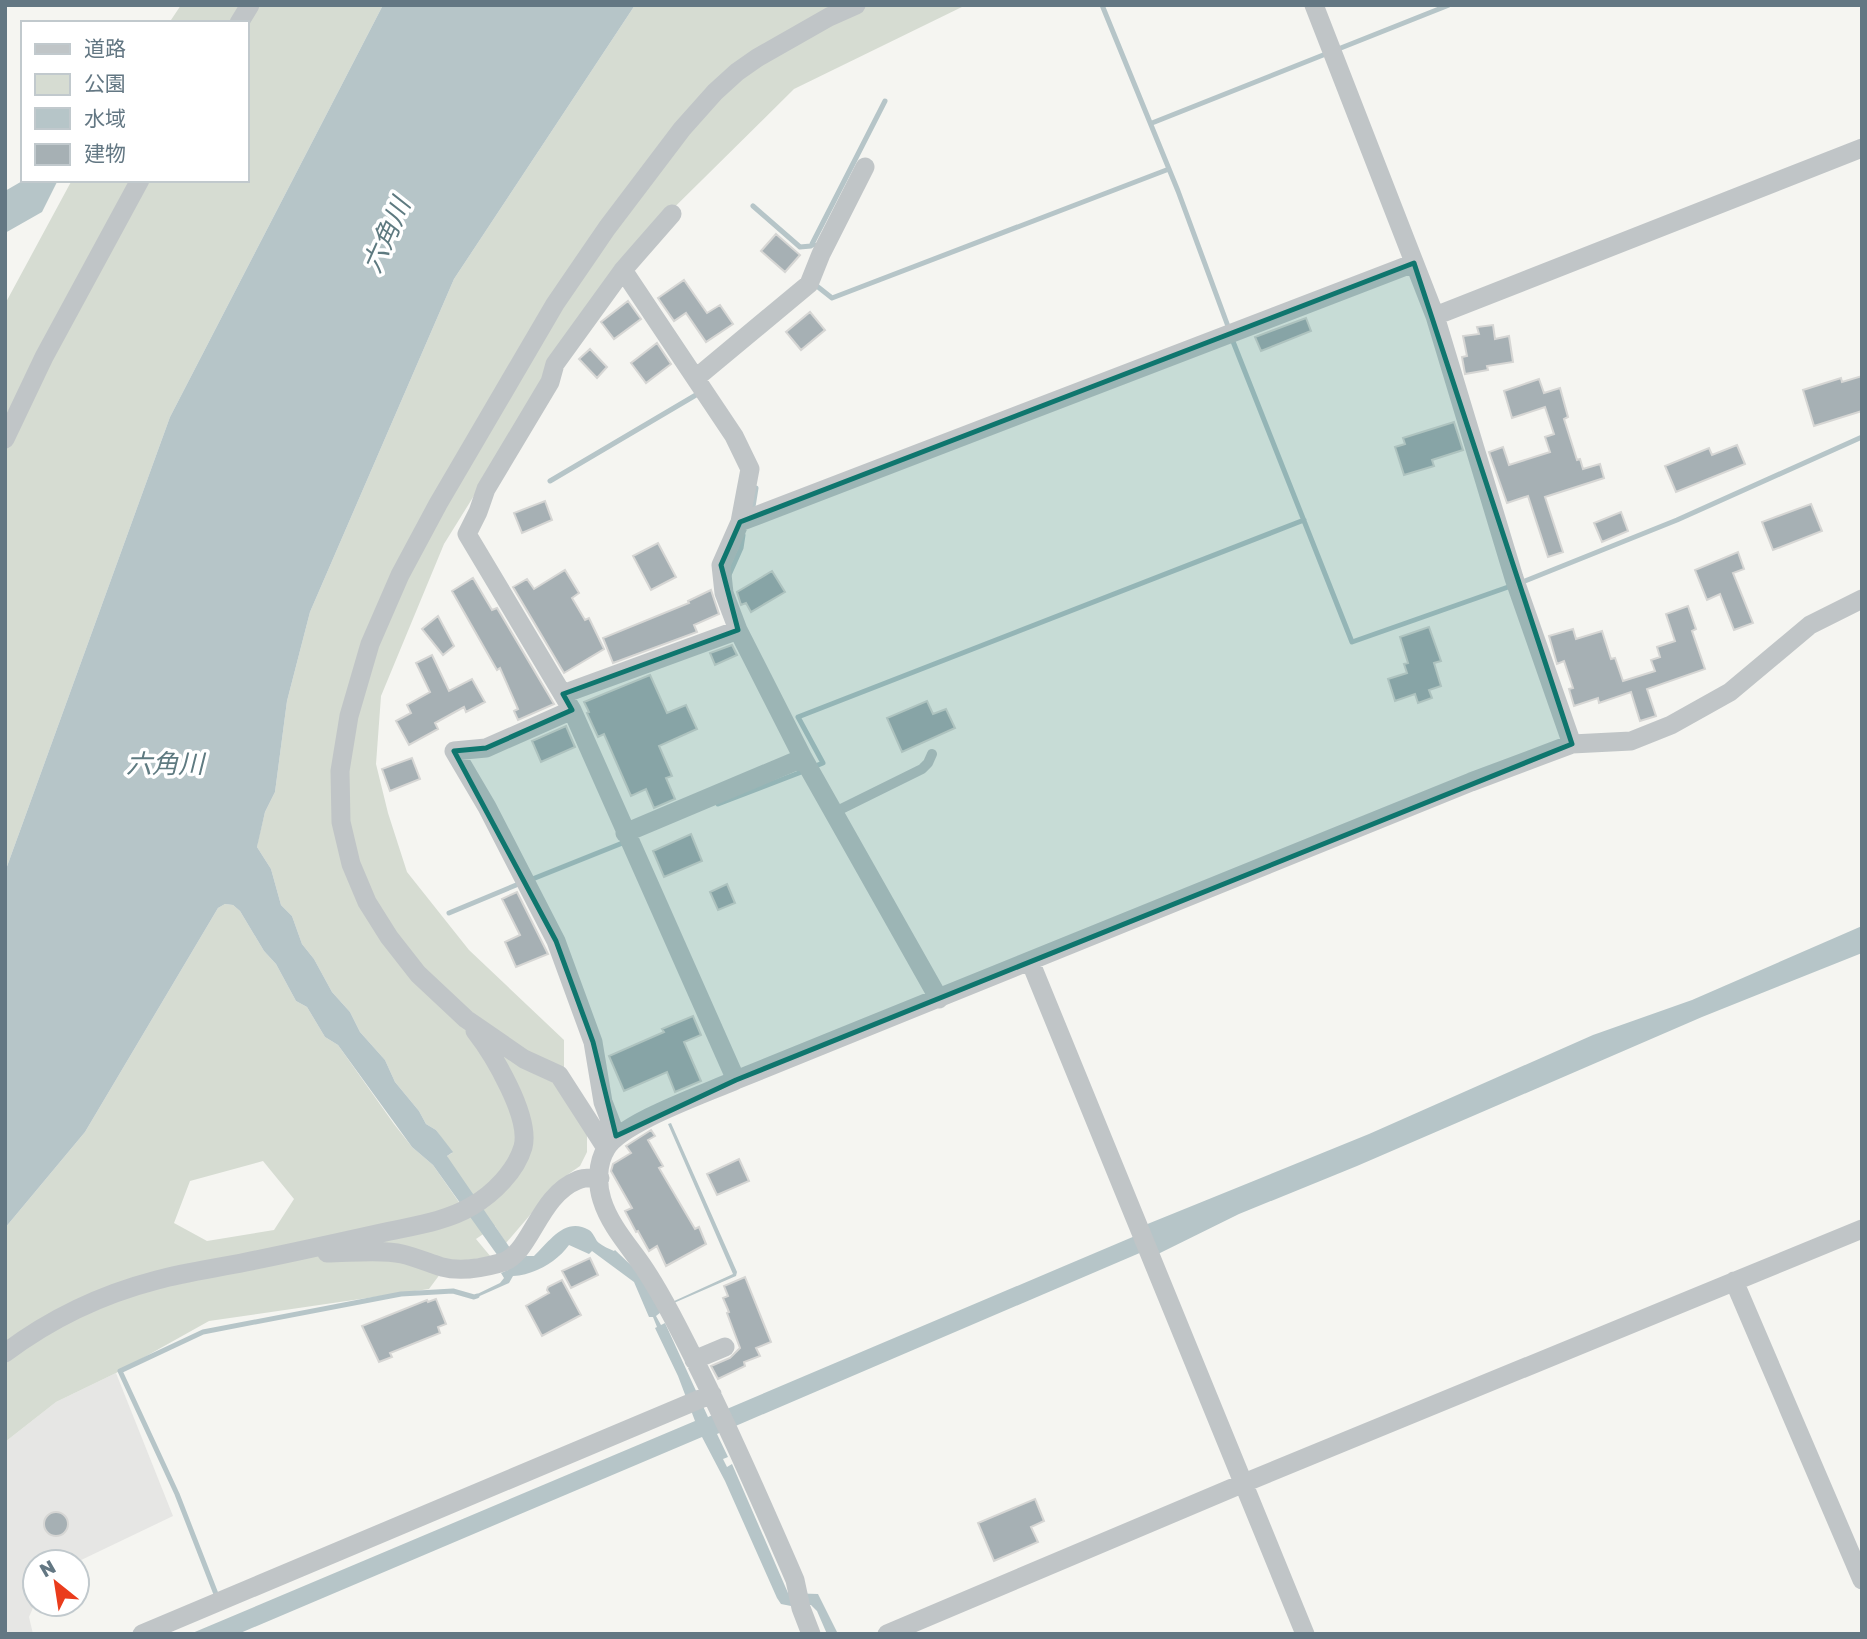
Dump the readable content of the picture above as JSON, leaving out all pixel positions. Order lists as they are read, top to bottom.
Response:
{
  "water": ["六角川"],
  "legend": [
    "道路",
    "公園",
    "水域",
    "建物"
  ],
  "north": "top left"
}
